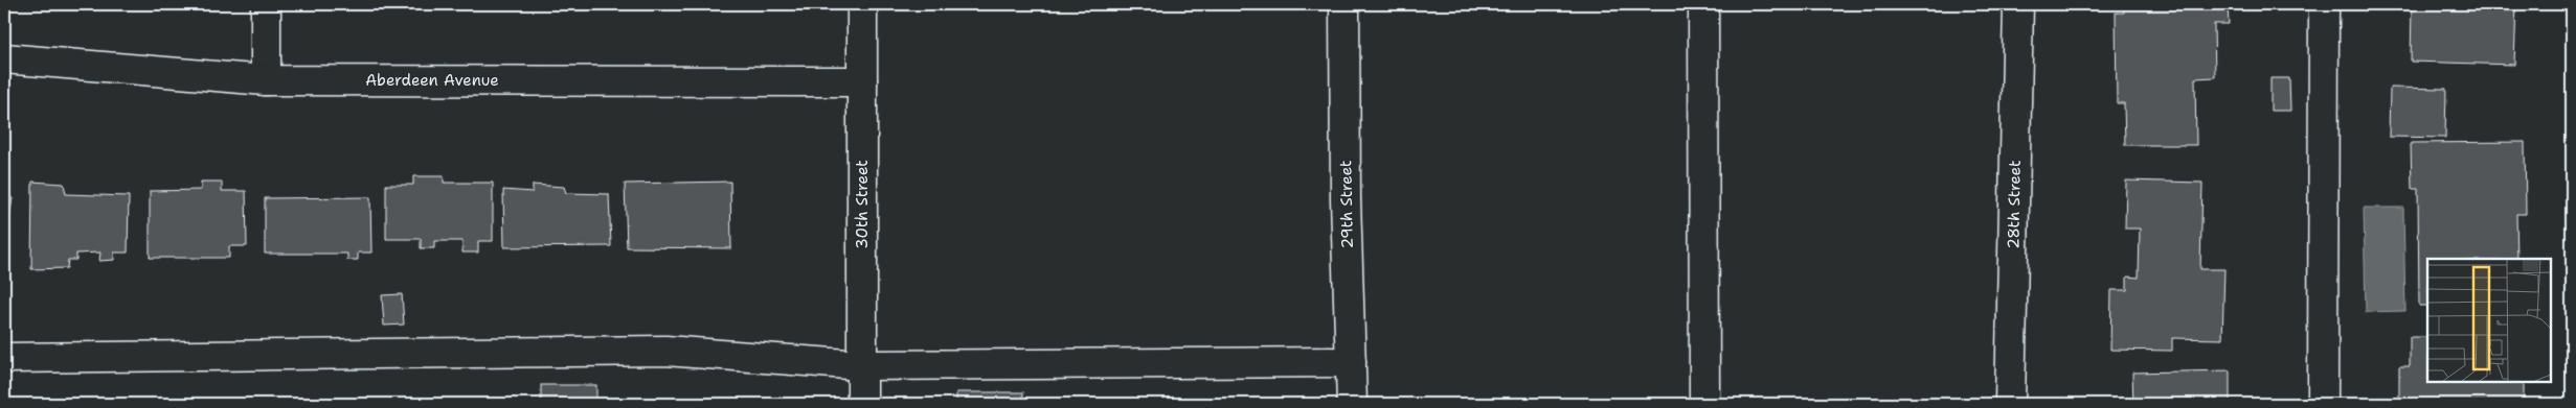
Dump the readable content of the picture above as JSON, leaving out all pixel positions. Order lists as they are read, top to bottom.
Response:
{
  "streets": {
    "street": [
      "Aberdeen Avenue",
      "30th Street",
      "29th Street",
      "28th Street"
    ]
  },
  "crossings": [
    ["Aberdeen Avenue", "30th Street"]
  ]
}
